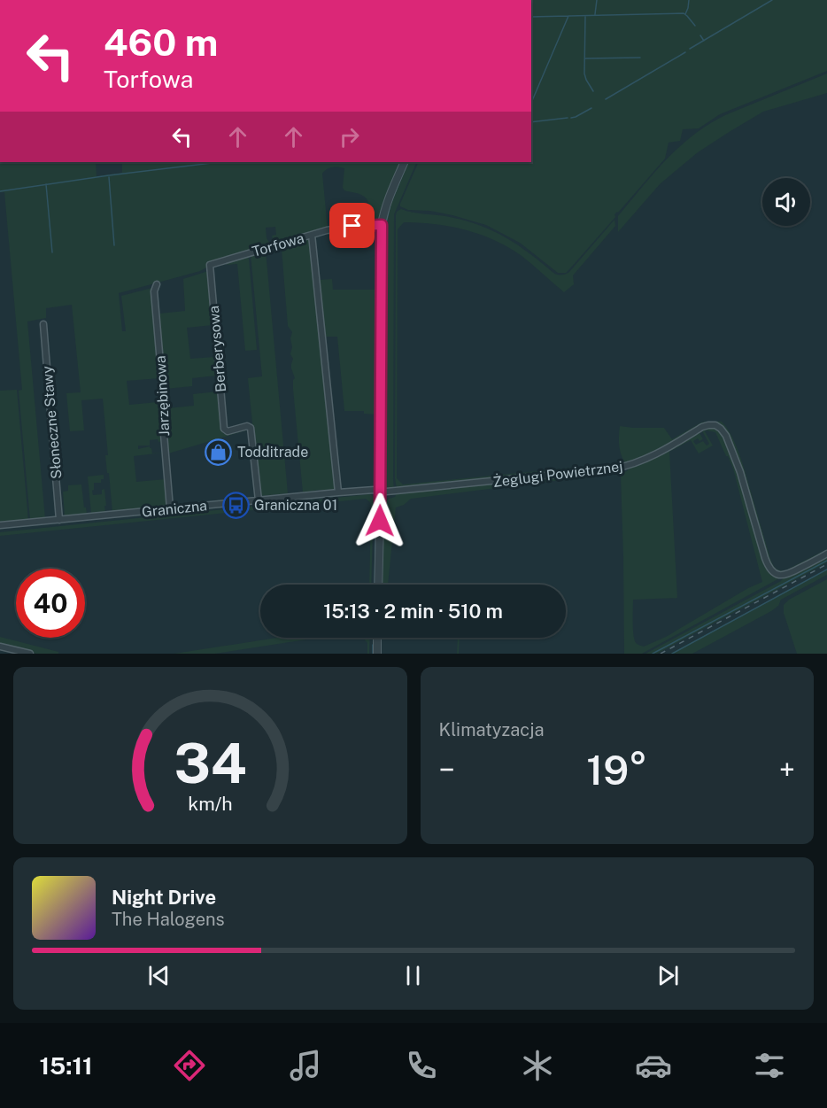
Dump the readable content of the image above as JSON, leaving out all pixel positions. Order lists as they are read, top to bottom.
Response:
{
  "streets": {
    "street": [
      "Torfowa",
      "Berberysowa",
      "Jarzębinowa",
      "Słoneczne Stawy",
      "Żeglugi Powietrznej",
      "Graniczna"
    ]
  },
  "crossings": [
    ["Torfowa", "Berberysowa"],
    ["Berberysowa", "Graniczna"],
    ["Jarzębinowa", "Graniczna"],
    ["Słoneczne Stawy", "Graniczna"],
    ["Żeglugi Powietrznej", "Graniczna"]
  ],
  "places": {
    "shop": ["Todditrade"],
    "bus stop": ["Graniczna 01"]
  },
  "page": {
    "turn": ["460 m", "Torfowa"],
    "limit": "40",
    "trip": "15:13 · 2 min · 510 m",
    "tile": "Klimatyzacja",
    "heat": ["−", "19°", "+"],
    "song": ["Night Drive", "The Halogens"],
    "tabs": "15:11",
    "gauge": ["34", "km/h"]
  }
}
